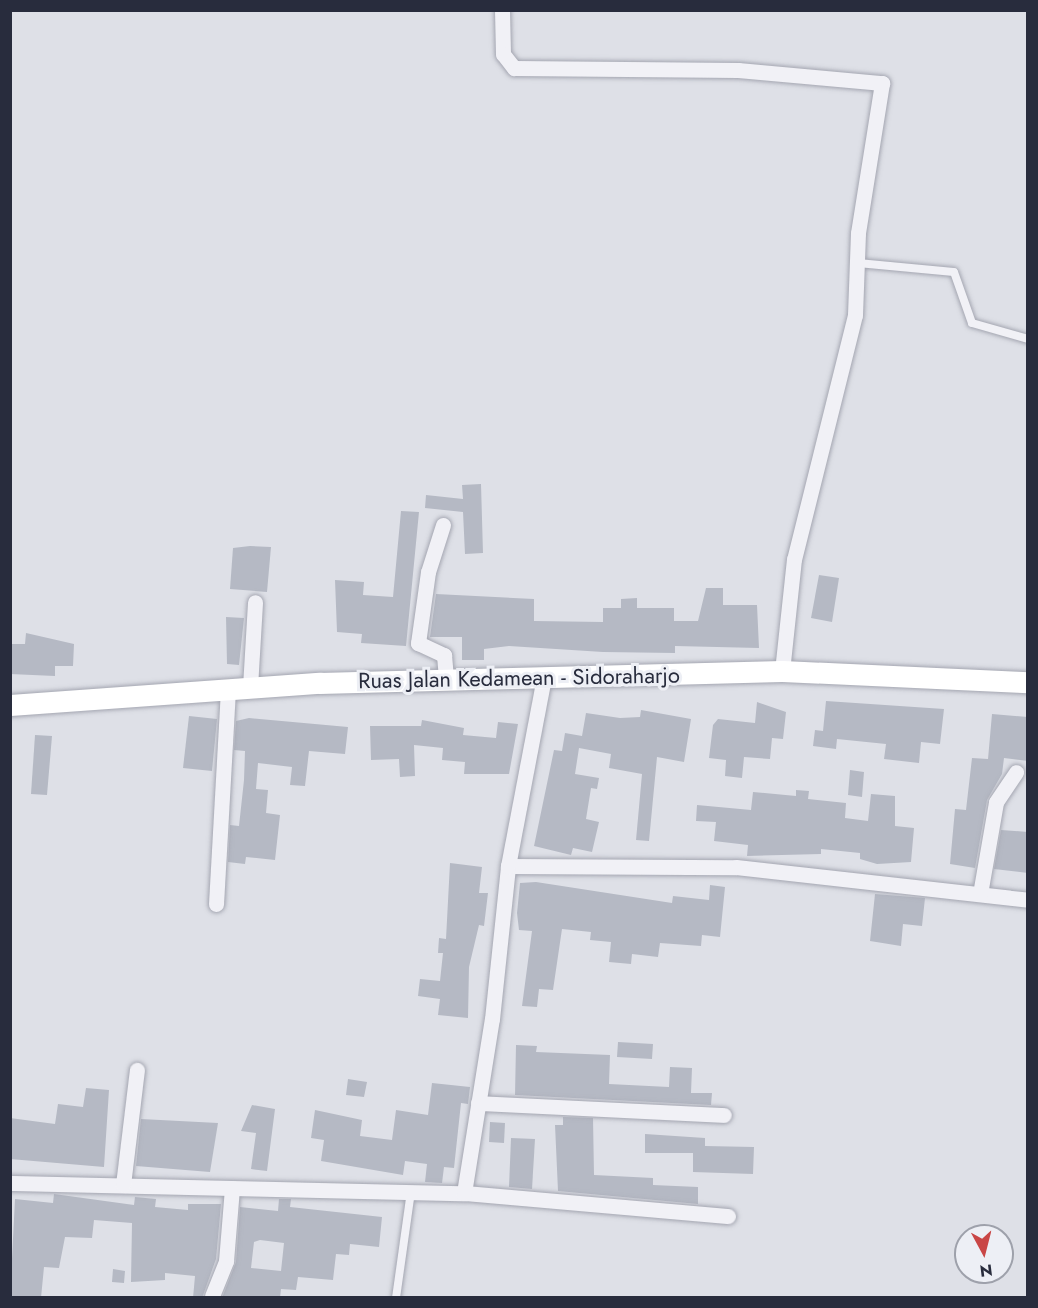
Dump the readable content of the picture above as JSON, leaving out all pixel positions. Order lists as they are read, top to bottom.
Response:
{
  "streets": {
    "main road": ["Ruas Jalan Kedamean - Sidoraharjo"]
  },
  "north": "bottom"
}
